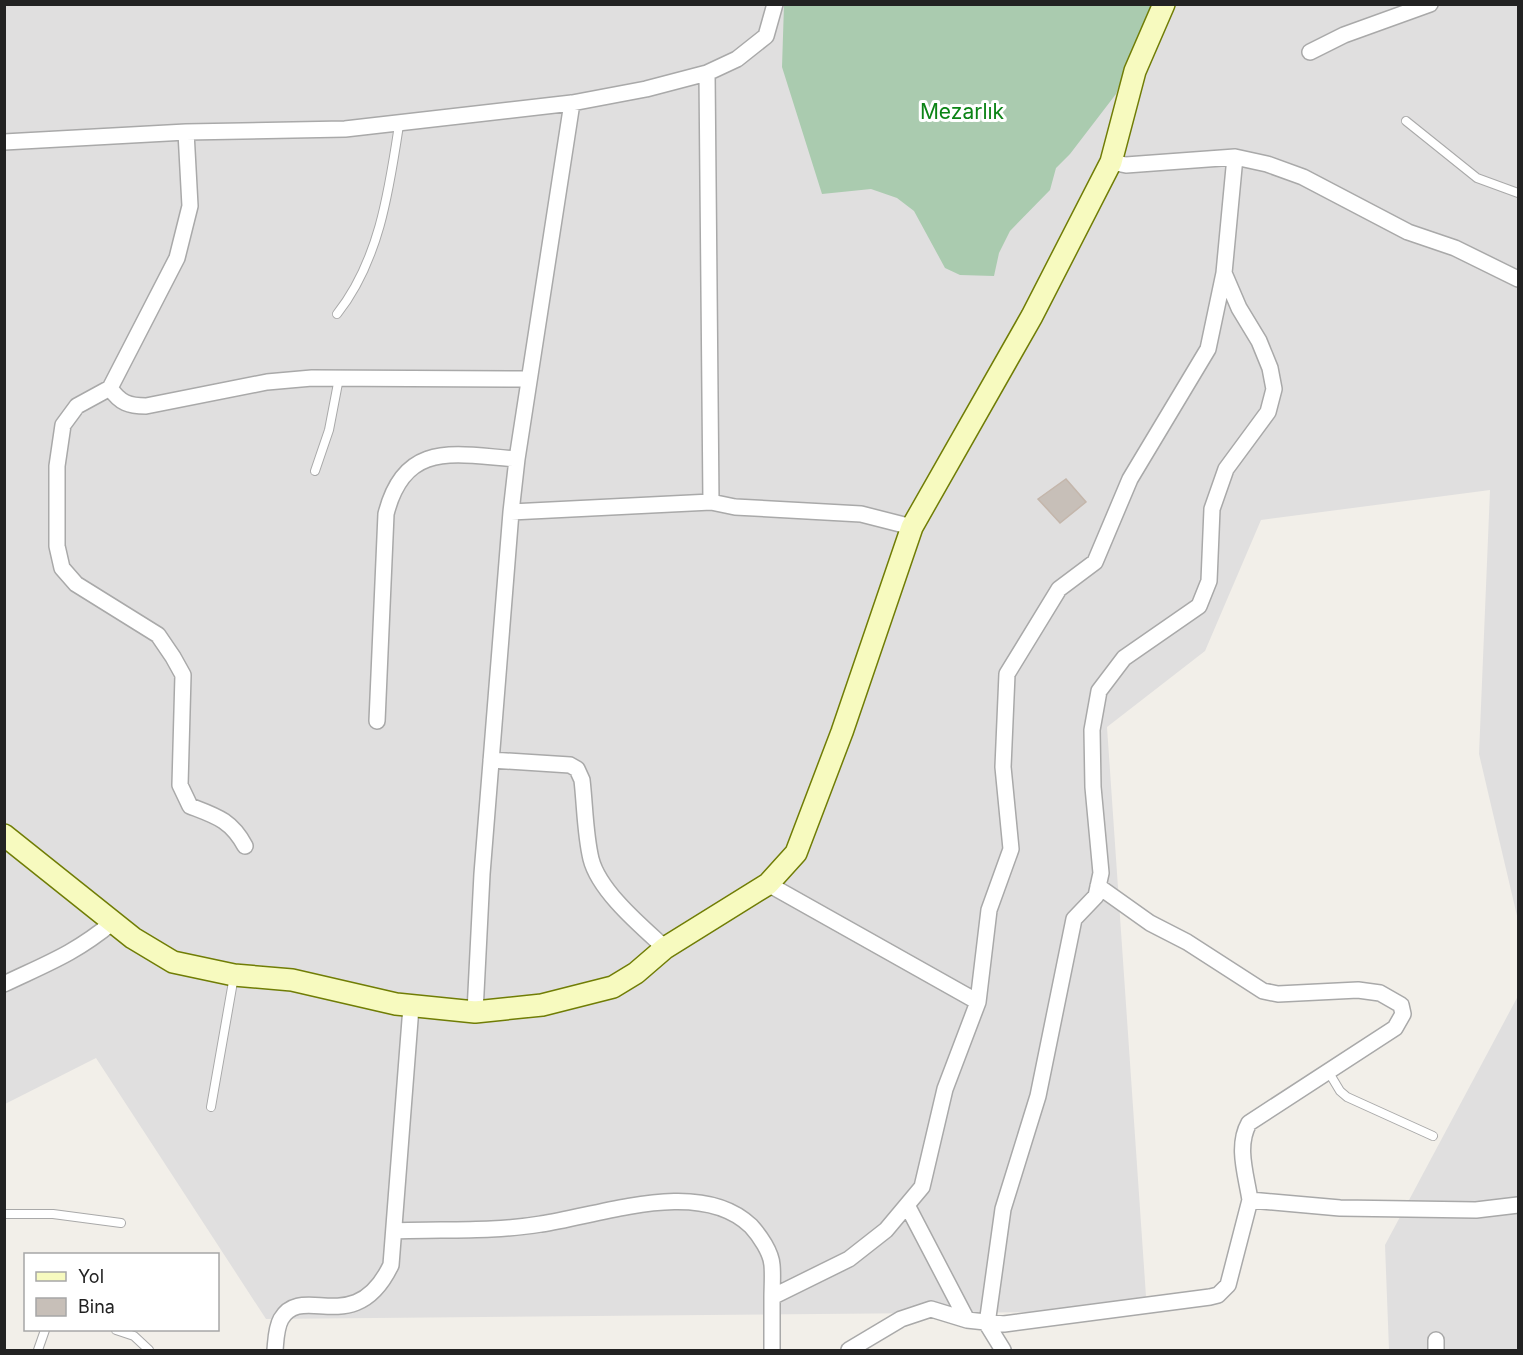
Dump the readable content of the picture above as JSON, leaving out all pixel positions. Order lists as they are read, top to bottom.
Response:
{
  "parks": ["Mezarlık"],
  "legend": ["Yol", "Bina"]
}
